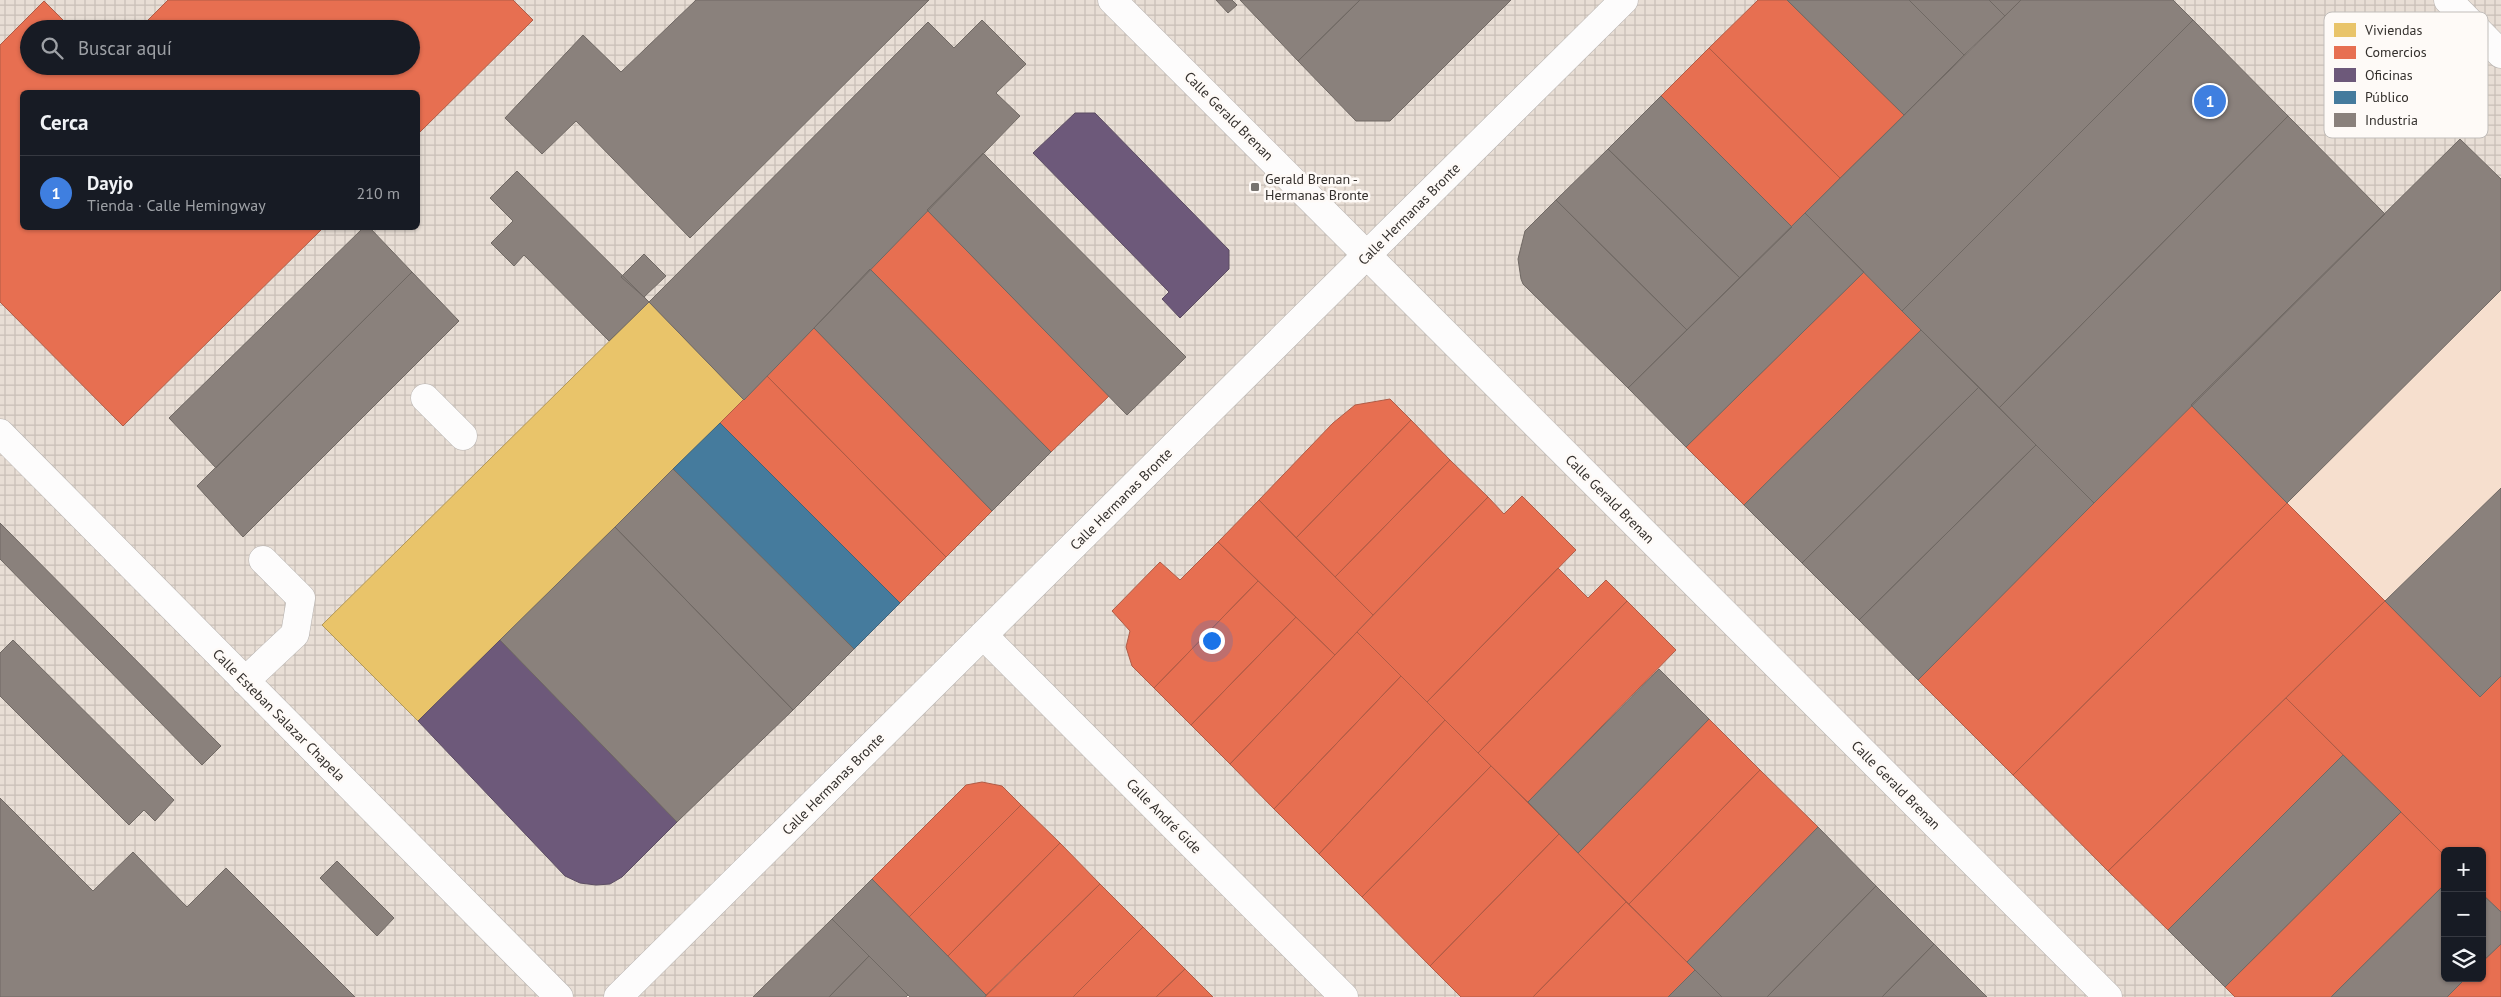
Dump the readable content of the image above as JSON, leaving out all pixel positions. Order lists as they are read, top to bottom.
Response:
{
  "streets": {
    "street": [
      "Calle Gerald Brenan",
      "Calle Hermanas Bronte",
      "Calle Esteban Salazar Chapela",
      "Calle André Gide"
    ]
  },
  "crossings": [
    ["Calle Gerald Brenan", "Calle Hermanas Bronte"],
    ["Calle Hermanas Bronte", "Calle André Gide"]
  ],
  "places": {
    "transit": ["Gerald Brenan - Hermanas Bronte"]
  },
  "legend": [
    "Viviendas",
    "Comercios",
    "Oficinas",
    "Público",
    "Industria"
  ],
  "page": {
    "search": "Buscar aquí",
    "pins": "1",
    "heading": "Cerca",
    "list": [
      {
        "mark": "1",
        "name": "Dayjo",
        "note": "Tienda · Calle Hemingway",
        "value": "210 m"
      }
    ],
    "map_buttons": ["+", "−"]
  }
}
